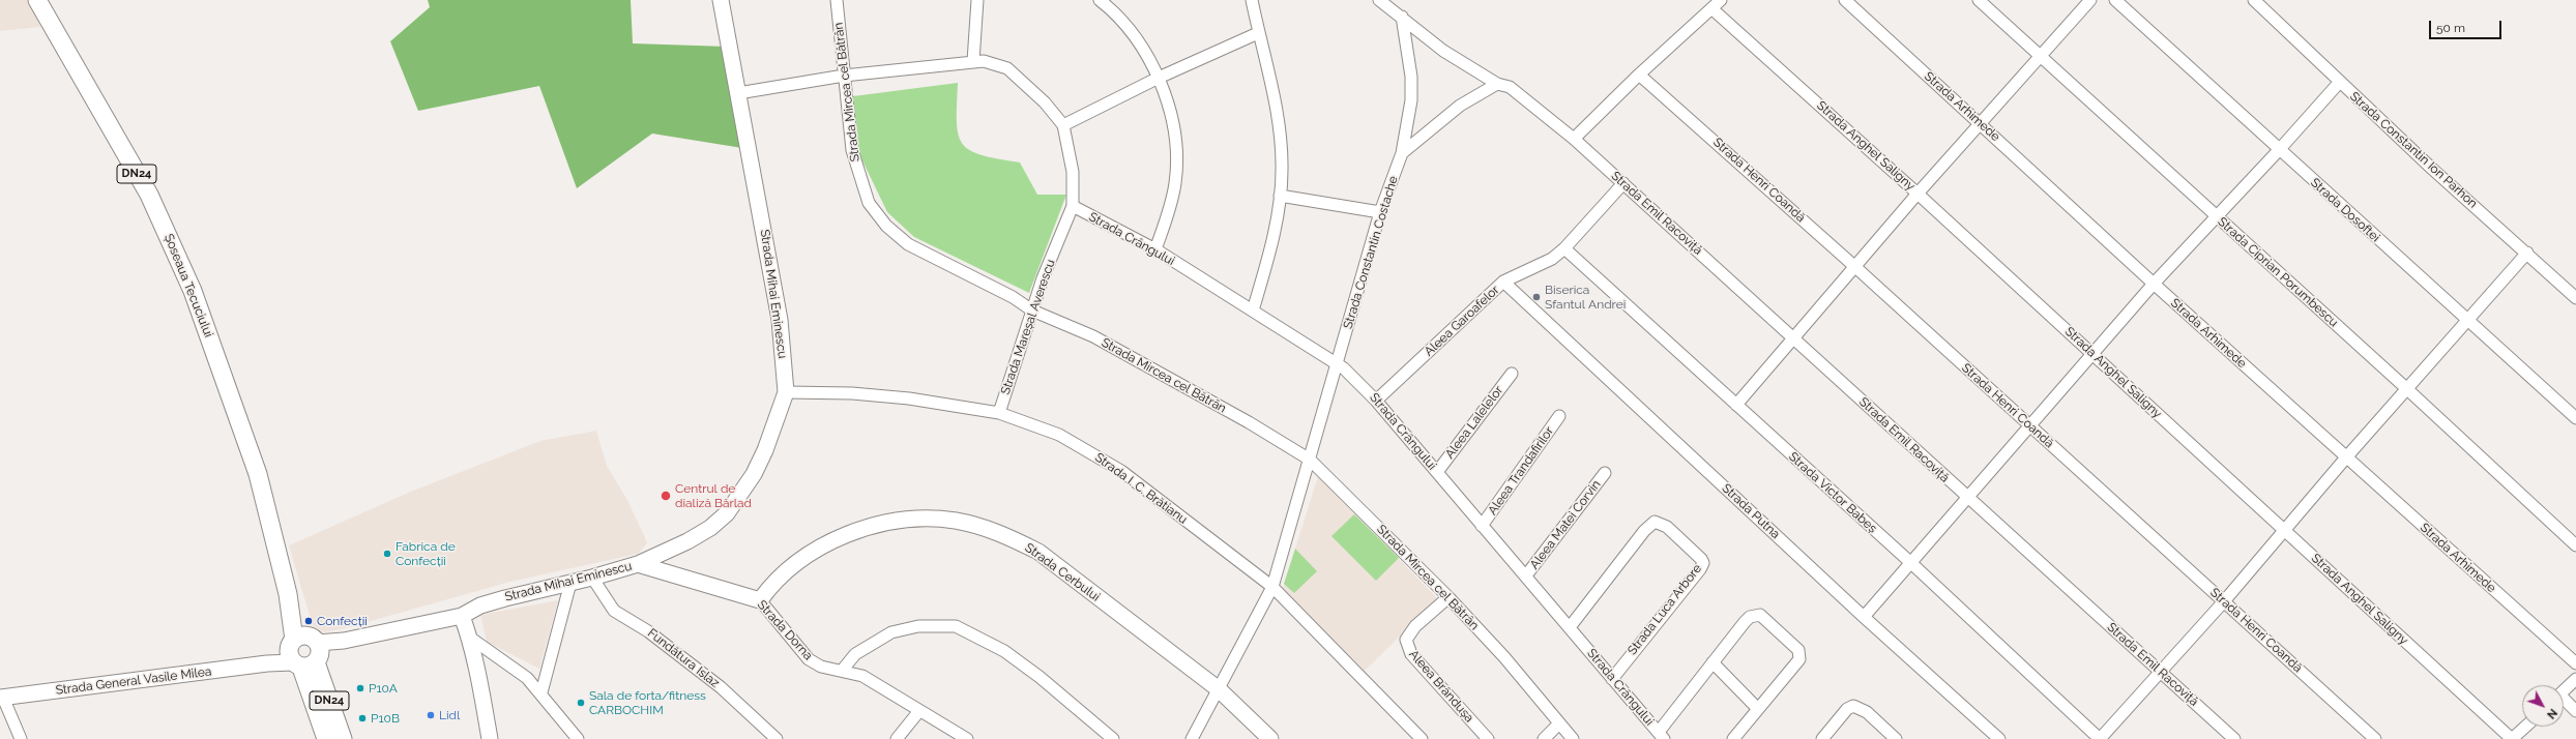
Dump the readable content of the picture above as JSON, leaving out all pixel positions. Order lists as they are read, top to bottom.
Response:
{
  "streets": {
    "main road": [
      "DN24",
      "Șoseaua Tecuciului",
      "Strada Mihai Eminescu",
      "Strada Cerbului",
      "Strada Dorna",
      "Strada General Vasile Milea"
    ],
    "street": [
      "Strada Mircea cel Bătrân",
      "Strada Arhimede",
      "Strada Anghel Saligny",
      "Strada Constantin Ion Parhon",
      "Strada Henri Coandă",
      "Strada Dosoftei",
      "Strada Emil Racoviță",
      "Strada Crângului",
      "Strada Constantin Costache",
      "Strada Ciprian Porumbescu",
      "Aleea Garoafelor",
      "Strada Mareșal Averescu",
      "Aleea Lalelelor",
      "Aleea Trandafirilor",
      "Strada I. C. Brătianu",
      "Strada Victor Babeș",
      "Strada Putna",
      "Aleea Matei Corvin",
      "Strada Luca Arbore",
      "Fundătura Islaz",
      "Aleea Brândușa"
    ]
  },
  "crossings": [
    ["Strada Mircea cel Bătrân", "Strada Constantin Costache"],
    ["Strada Mircea cel Bătrân", "Strada Mareșal Averescu"],
    ["Strada Mircea cel Bătrân", "Aleea Brândușa"],
    ["DN24", "Șoseaua Tecuciului"],
    ["DN24", "Strada Mihai Eminescu"],
    ["DN24", "Strada General Vasile Milea"],
    ["Strada Emil Racoviță", "Aleea Garoafelor"],
    ["Strada Crângului", "Strada Constantin Costache"],
    ["Strada Crângului", "Aleea Garoafelor"],
    ["Strada Crângului", "Strada Mareșal Averescu"],
    ["Strada Crângului", "Aleea Lalelelor"],
    ["Strada Crângului", "Aleea Trandafirilor"],
    ["Strada Crângului", "Aleea Matei Corvin"],
    ["Strada Crângului", "Strada Luca Arbore"],
    ["Strada Constantin Costache", "Strada I. C. Brătianu"],
    ["Strada Constantin Costache", "Strada Cerbului"],
    ["Șoseaua Tecuciului", "Strada Mihai Eminescu"],
    ["Șoseaua Tecuciului", "Strada General Vasile Milea"],
    ["Strada Mihai Eminescu", "Strada Mareșal Averescu"],
    ["Strada Mihai Eminescu", "Strada I. C. Brătianu"],
    ["Strada Mihai Eminescu", "Strada Dorna"],
    ["Strada Mihai Eminescu", "Fundătura Islaz"],
    ["Strada Mihai Eminescu", "Strada General Vasile Milea"],
    ["Aleea Garoafelor", "Strada Victor Babeș"],
    ["Aleea Garoafelor", "Strada Putna"],
    ["Strada Mareșal Averescu", "Strada I. C. Brătianu"],
    ["Strada Cerbului", "Strada Dorna"]
  ],
  "places": [
    "Biserica Sfantul Andrei",
    "Centrul de dializă Bârlad",
    "Fabrica de Confecții",
    "Confecții",
    "P10A",
    "Sala de forta/fitness CARBOCHIM",
    "Lidl",
    "P10B"
  ],
  "scale_bar": "50 m",
  "north": "bottom right"
}
